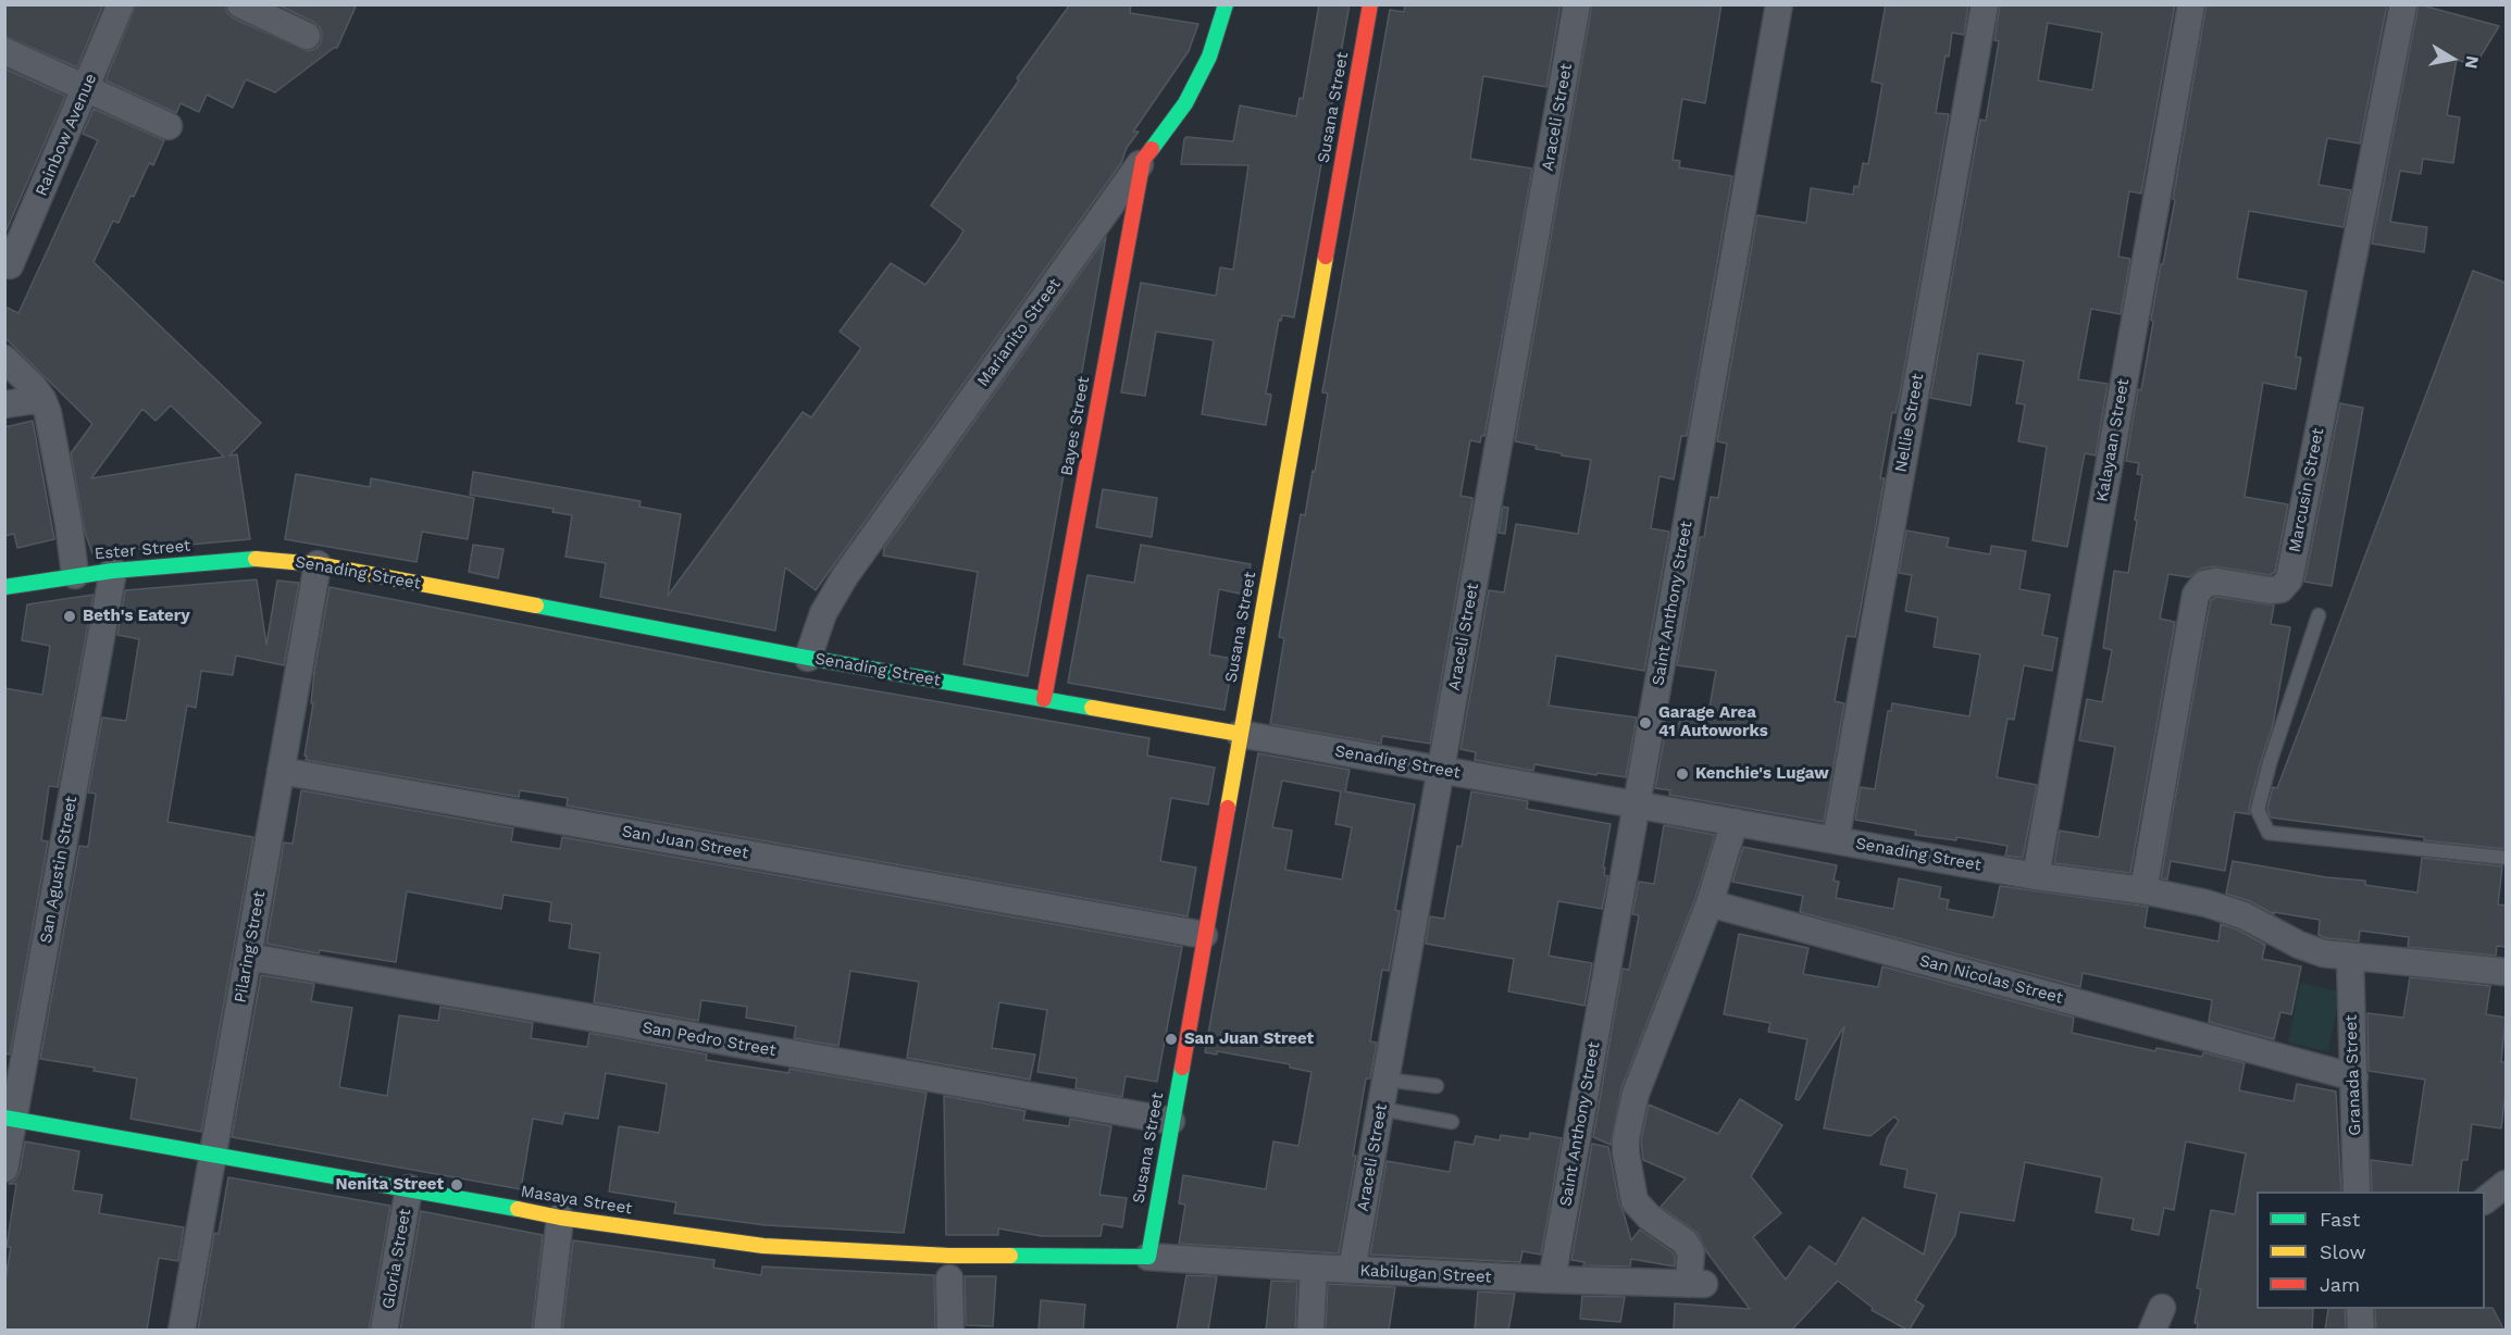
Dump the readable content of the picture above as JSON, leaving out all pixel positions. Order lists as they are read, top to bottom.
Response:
{
  "streets": {
    "street": [
      "Susana Street",
      "Araceli Street",
      "Rainbow Avenue",
      "Marianito Street",
      "Nellie Street",
      "Bayes Street",
      "Kalayaan Street",
      "Marcusin Street",
      "Ester Street",
      "Senading Street",
      "Saint Anthony Street",
      "San Juan Street",
      "San Agustin Street",
      "Pilaring Street",
      "San Nicolas Street",
      "San Pedro Street",
      "Granada Street",
      "Masaya Street",
      "Gloria Street",
      "Kabilugan Street"
    ]
  },
  "crossings": [
    ["Susana Street", "Senading Street"],
    ["Susana Street", "San Juan Street"],
    ["Susana Street", "San Pedro Street"],
    ["Susana Street", "Masaya Street"],
    ["Susana Street", "Kabilugan Street"],
    ["Araceli Street", "Senading Street"],
    ["Araceli Street", "Kabilugan Street"],
    ["Marianito Street", "Bayes Street"],
    ["Marianito Street", "Senading Street"],
    ["Nellie Street", "Senading Street"],
    ["Bayes Street", "Senading Street"],
    ["Kalayaan Street", "Senading Street"],
    ["Marcusin Street", "Senading Street"],
    ["Ester Street", "Senading Street"],
    ["Ester Street", "San Agustin Street"],
    ["Senading Street", "Saint Anthony Street"],
    ["Senading Street", "Pilaring Street"],
    ["Senading Street", "Granada Street"],
    ["Saint Anthony Street", "Kabilugan Street"],
    ["San Juan Street", "Pilaring Street"],
    ["San Agustin Street", "Masaya Street"],
    ["Pilaring Street", "San Pedro Street"],
    ["Pilaring Street", "Masaya Street"],
    ["San Nicolas Street", "Granada Street"],
    ["San Nicolas Street", "Kabilugan Street"],
    ["Masaya Street", "Gloria Street"],
    ["Masaya Street", "Kabilugan Street"]
  ],
  "places": [
    "Beth's Eatery",
    "Garage Area 41 Autoworks",
    "Kenchie's Lugaw",
    "San Juan Street",
    "Nenita Street"
  ],
  "legend": ["Fast", "Slow", "Jam"],
  "north": "right"
}
